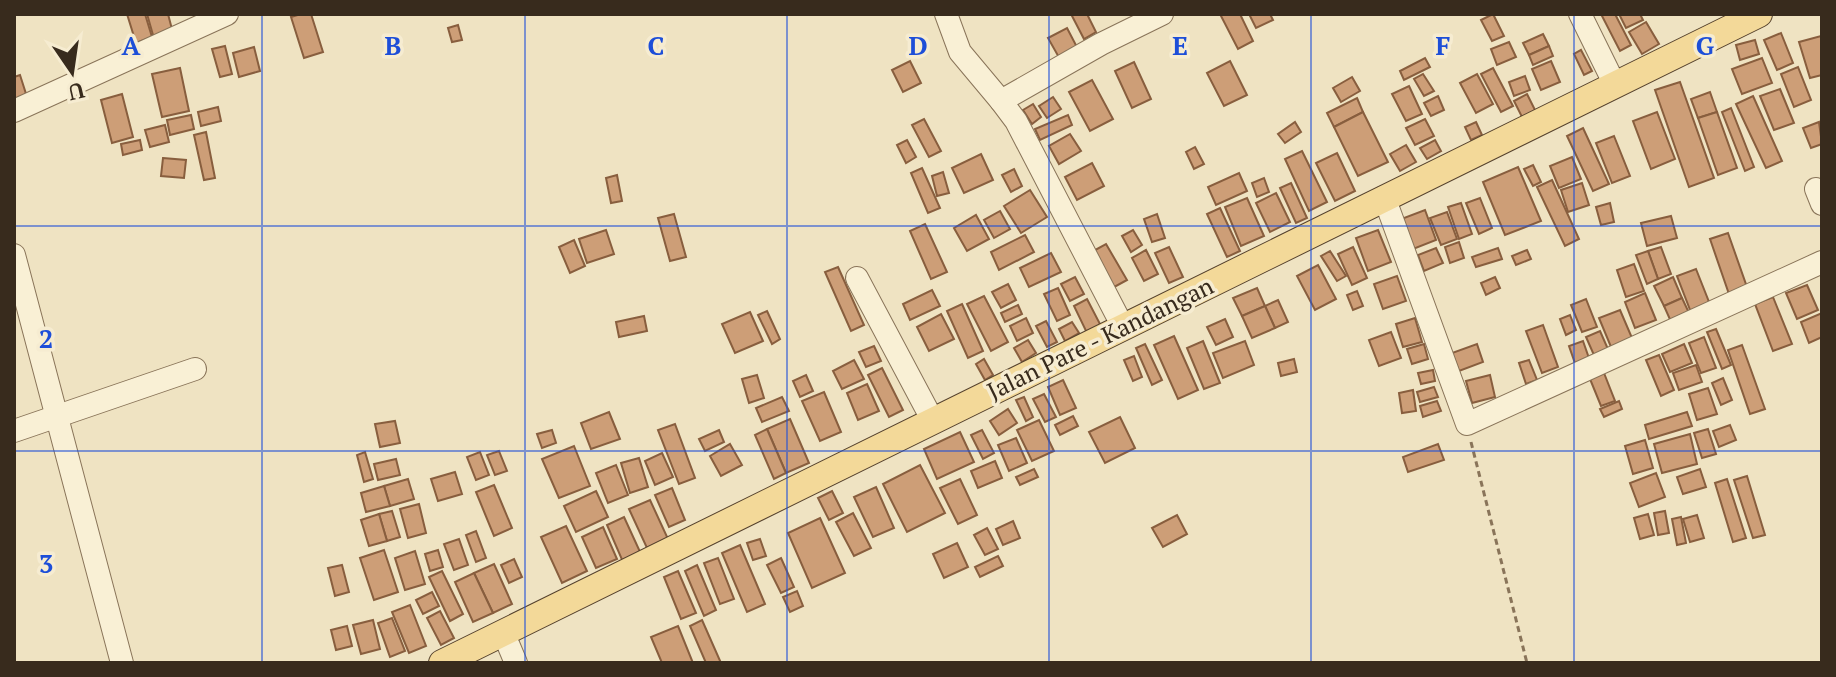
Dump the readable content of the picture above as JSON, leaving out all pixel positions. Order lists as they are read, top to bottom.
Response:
{
  "streets": {
    "main road": ["Jalan Pare - Kandangan"]
  },
  "north": "bottom",
  "grid": {
    "columns": [
      "A",
      "B",
      "C",
      "D",
      "E",
      "F",
      "G"
    ],
    "rows": ["2", "3"]
  }
}
